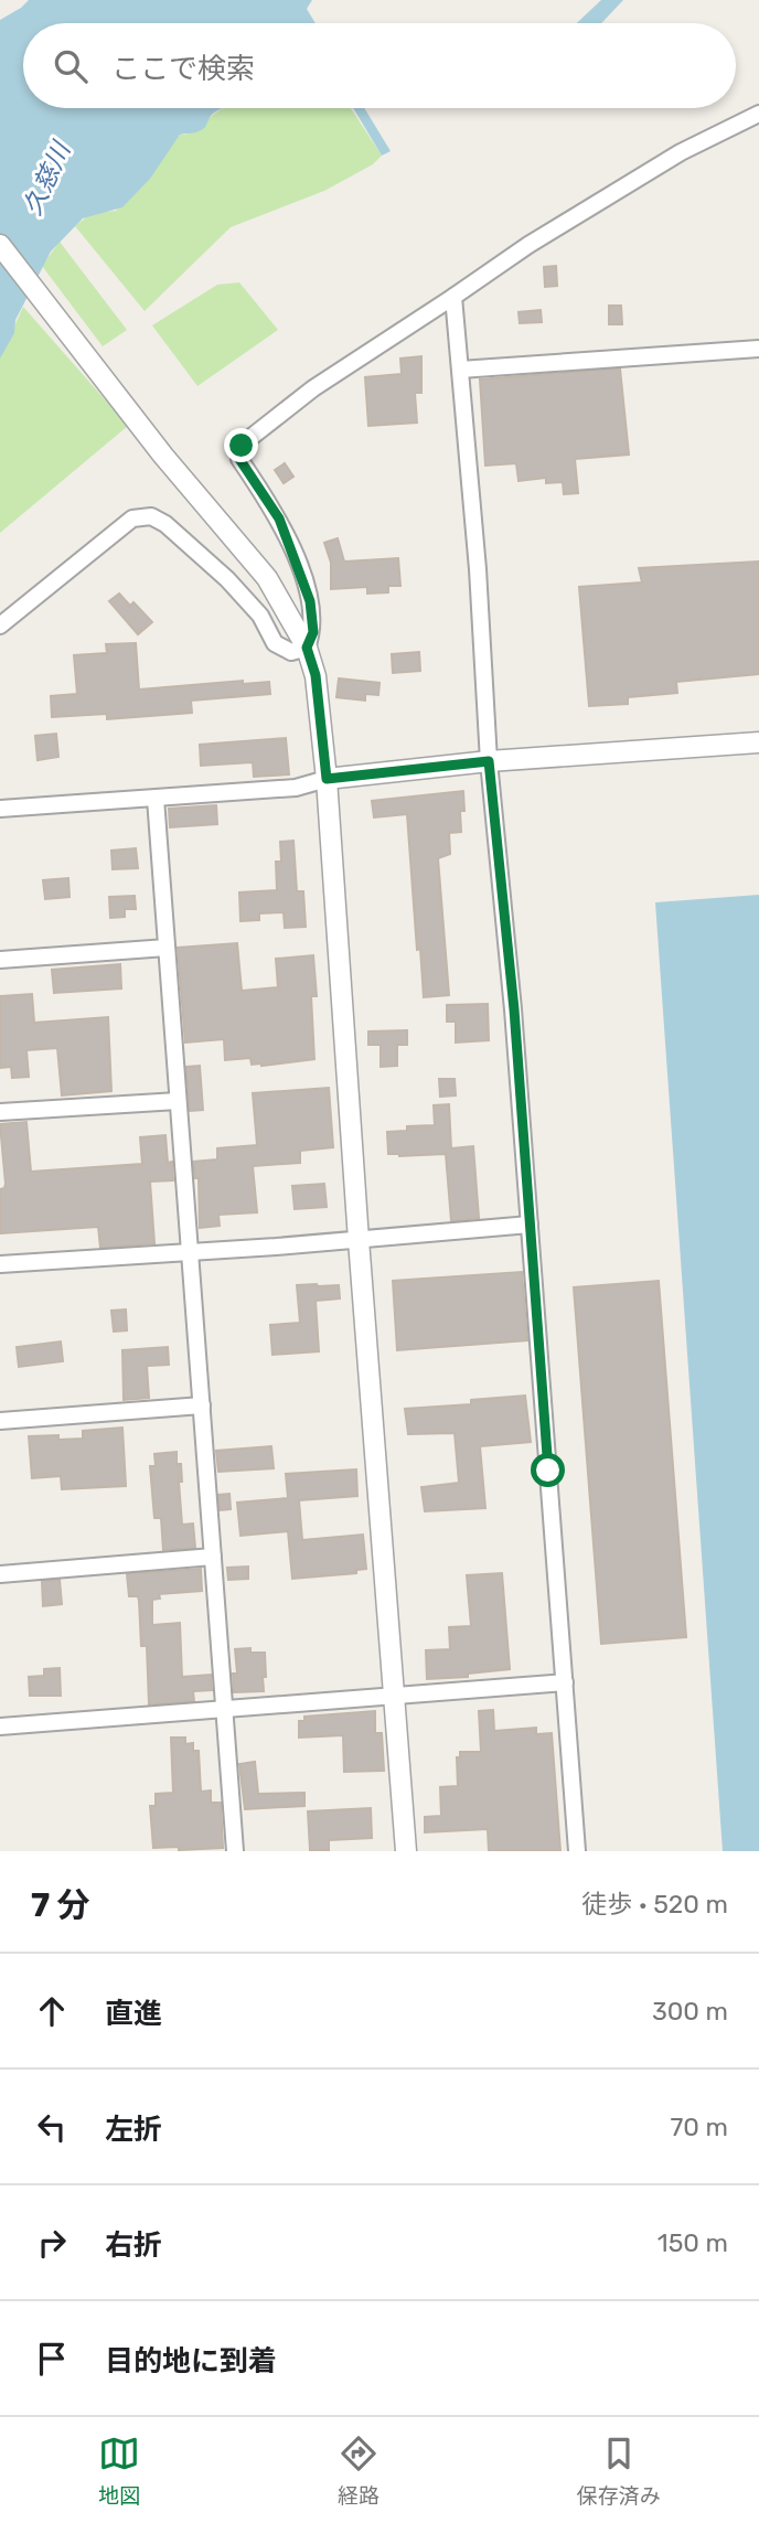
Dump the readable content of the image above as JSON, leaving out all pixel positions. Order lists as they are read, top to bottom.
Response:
{
  "water": ["久慈川"],
  "page": {
    "search": "ここで検索",
    "heading": ["7 分", "徒歩 · 520 m"],
    "list": [
      ["直進", "300 m"],
      ["左折", "70 m"],
      ["右折", "150 m"],
      "目的地に到着"
    ],
    "nav": ["地図", "経路", "保存済み"]
  }
}
